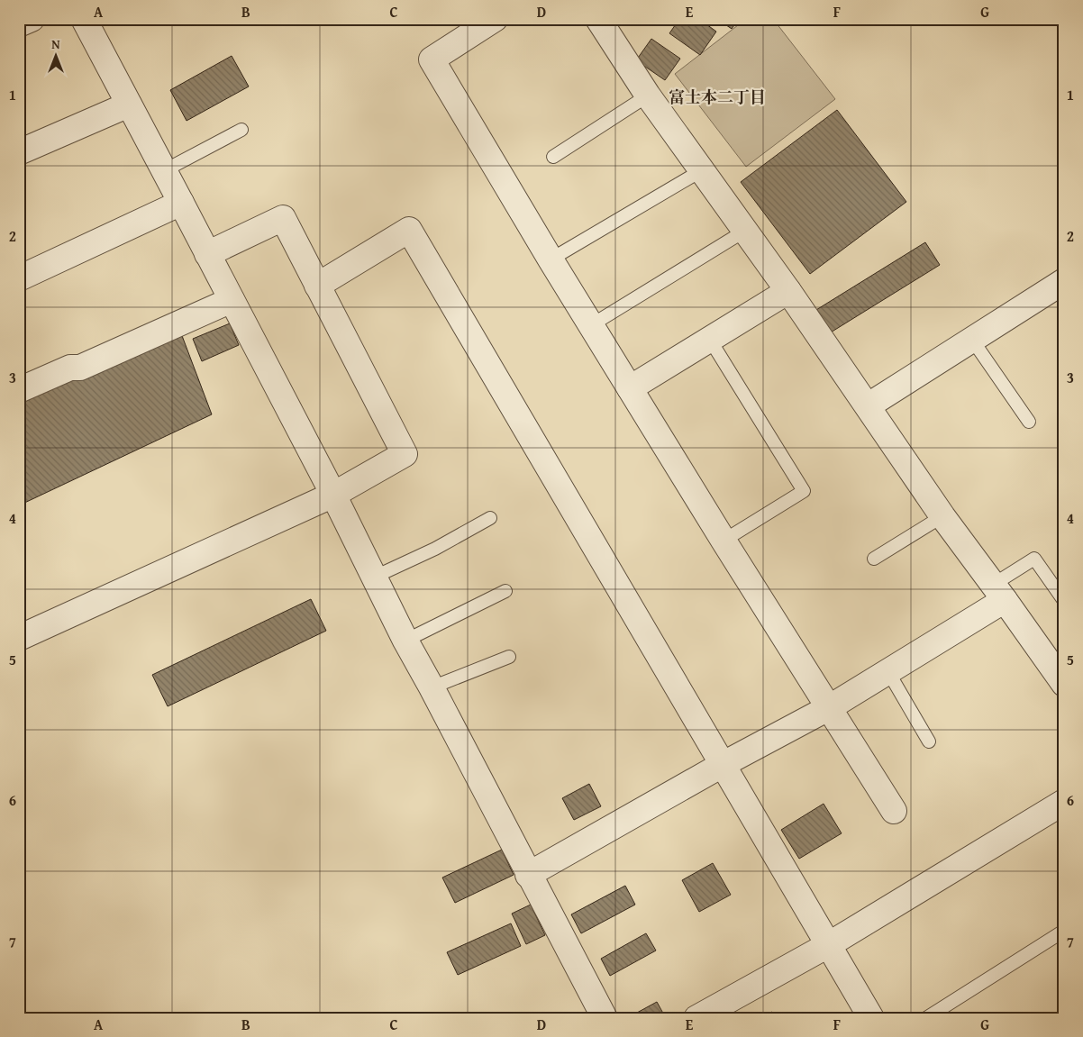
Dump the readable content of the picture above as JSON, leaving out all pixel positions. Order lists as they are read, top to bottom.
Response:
{
  "districts": ["富士本二丁目"],
  "north": "top",
  "grid": {
    "columns": [
      "A",
      "B",
      "C",
      "D",
      "E",
      "F",
      "G"
    ],
    "rows": [
      "1",
      "2",
      "3",
      "4",
      "5",
      "6",
      "7"
    ]
  }
}
